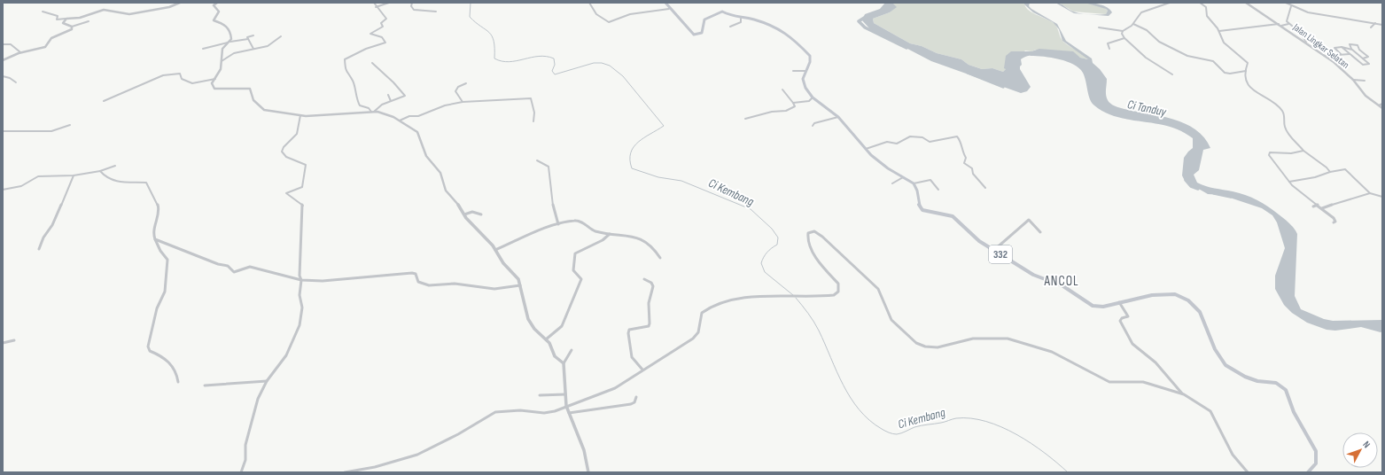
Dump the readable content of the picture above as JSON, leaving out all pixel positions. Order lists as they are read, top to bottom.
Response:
{
  "streets": {
    "main road": ["332"],
    "street": ["Jalan Lingkar Selatan"]
  },
  "districts": ["ANCOL"],
  "water": ["Ci Tanduy", "Ci Kembang"],
  "north": "top right"
}
